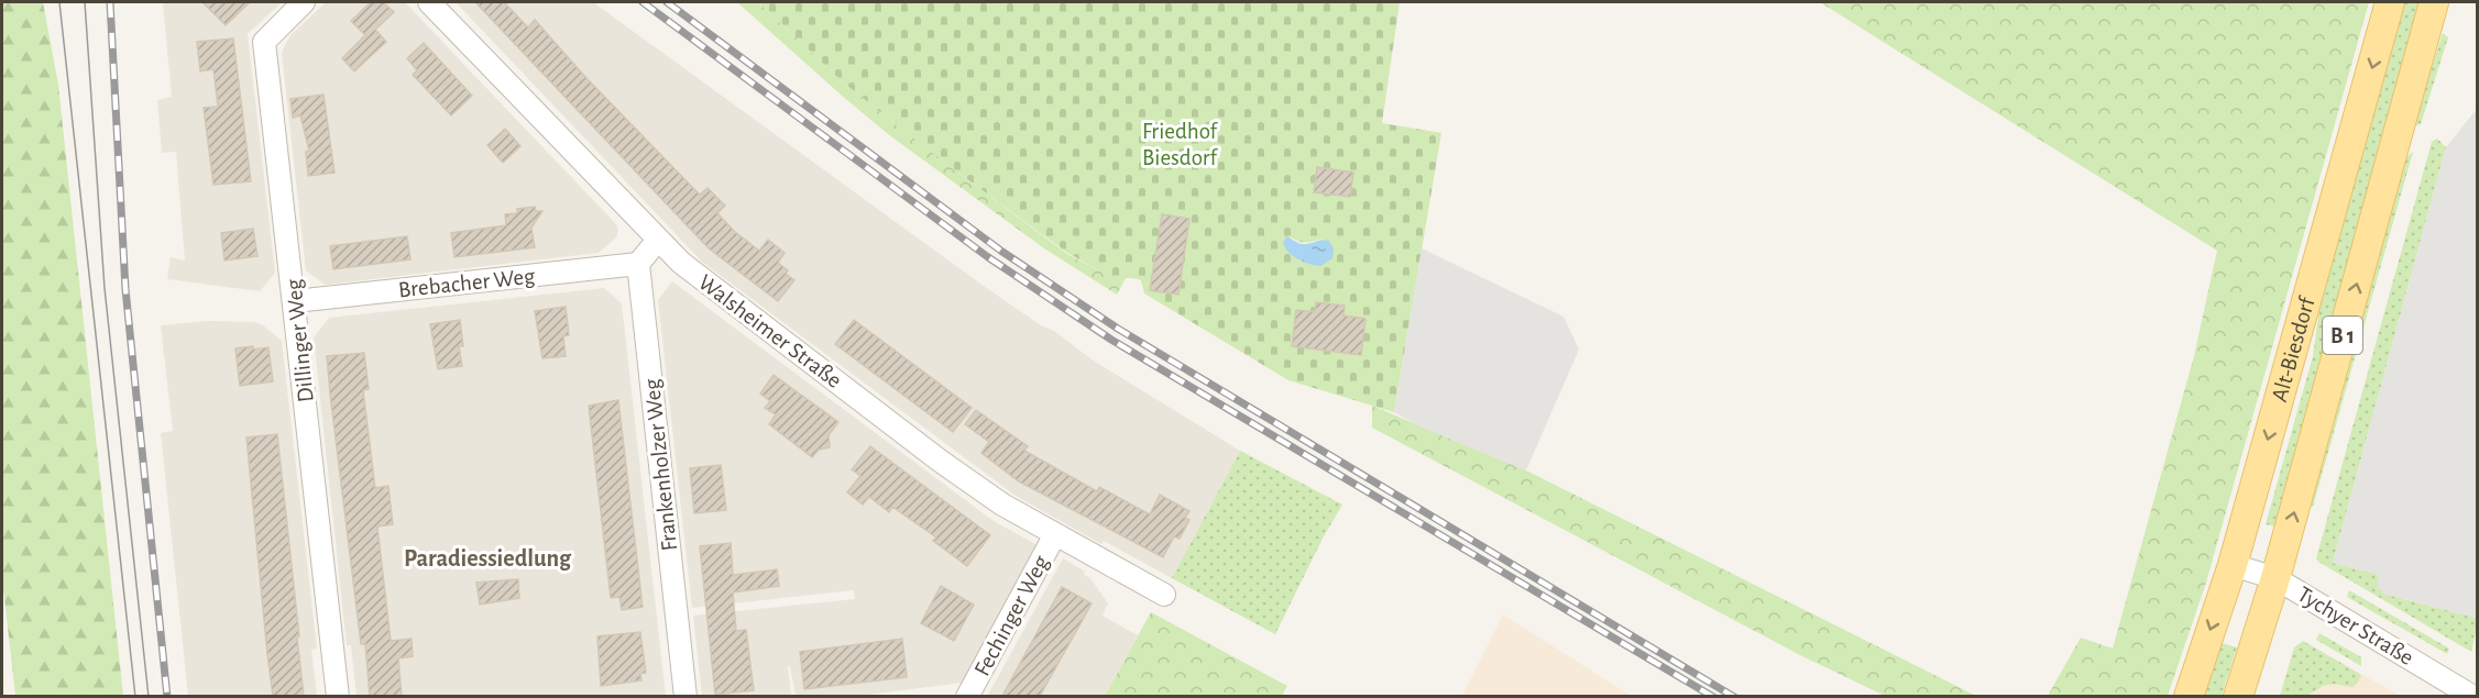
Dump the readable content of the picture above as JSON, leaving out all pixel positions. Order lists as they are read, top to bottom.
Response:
{
  "streets": {
    "main road": ["B 1", "Alt-Biesdorf"],
    "street": [
      "Brebacher Weg",
      "Walsheimer Straße",
      "Dillinger Weg",
      "Frankenholzer Weg",
      "Fechinger Weg",
      "Tychyer Straße"
    ]
  },
  "crossings": [
    ["Brebacher Weg", "Dillinger Weg"],
    ["Brebacher Weg", "Frankenholzer Weg"],
    ["Walsheimer Straße", "Fechinger Weg"],
    ["Alt-Biesdorf", "Tychyer Straße"]
  ],
  "districts": ["Paradiessiedlung"],
  "parks": ["Friedhof Biesdorf"]
}
